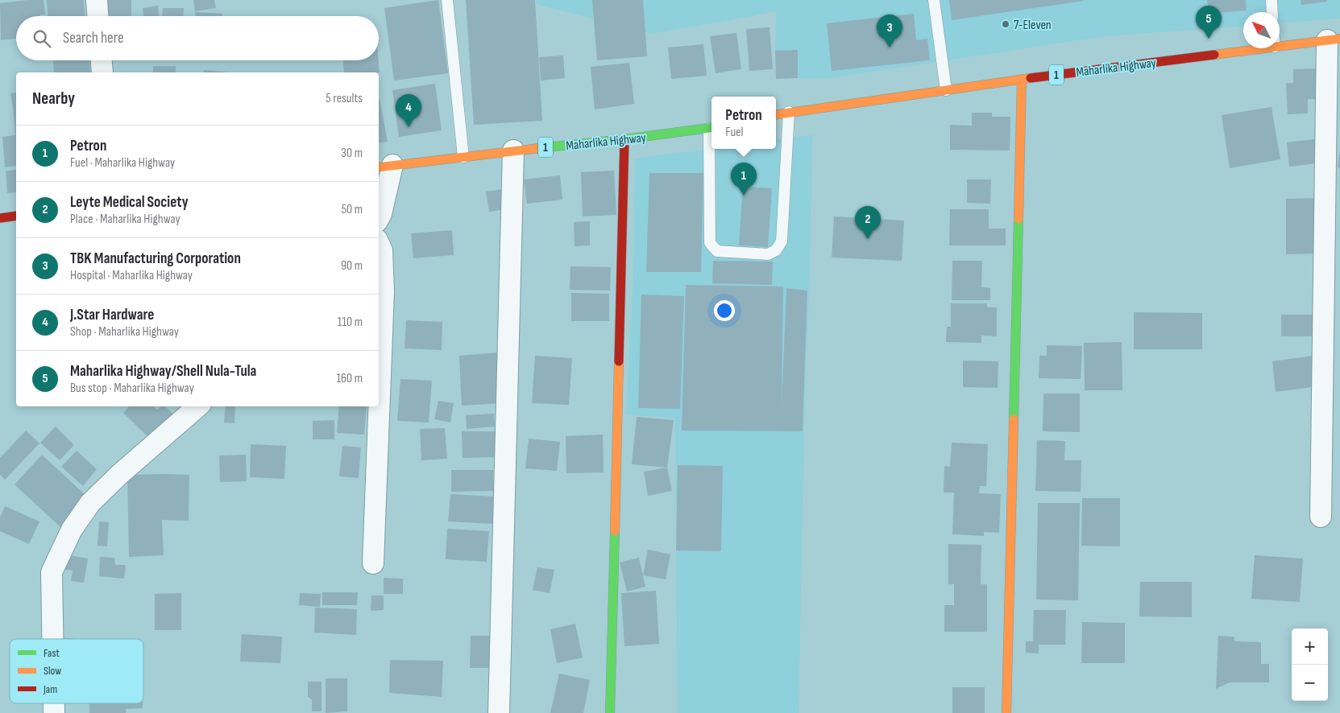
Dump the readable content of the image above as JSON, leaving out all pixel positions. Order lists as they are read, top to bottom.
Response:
{
  "streets": {
    "street": ["Maharlika Highway", "1"]
  },
  "places": ["7-Eleven"],
  "legend": ["Fast", "Slow", "Jam"],
  "north": "top left",
  "page": {
    "pins": [
      "5",
      "3",
      "4",
      "1",
      "2"
    ],
    "search": "Search here",
    "heading": ["Nearby", "5 results"],
    "popup": ["Petron", "Fuel"],
    "list": [
      {
        "mark": "1",
        "name": "Petron",
        "note": "Fuel · Maharlika Highway",
        "value": "30 m"
      },
      {
        "mark": "2",
        "name": "Leyte Medical Society",
        "note": "Place · Maharlika Highway",
        "value": "50 m"
      },
      {
        "mark": "3",
        "name": "TBK Manufacturing Corporation",
        "note": "Hospital · Maharlika Highway",
        "value": "90 m"
      },
      {
        "mark": "4",
        "name": "J.Star Hardware",
        "note": "Shop · Maharlika Highway",
        "value": "110 m"
      },
      {
        "mark": "5",
        "name": "Maharlika Highway/Shell Nula-Tula",
        "note": "Bus stop · Maharlika Highway",
        "value": "160 m"
      }
    ],
    "map_buttons": ["+", "−"]
  }
}
